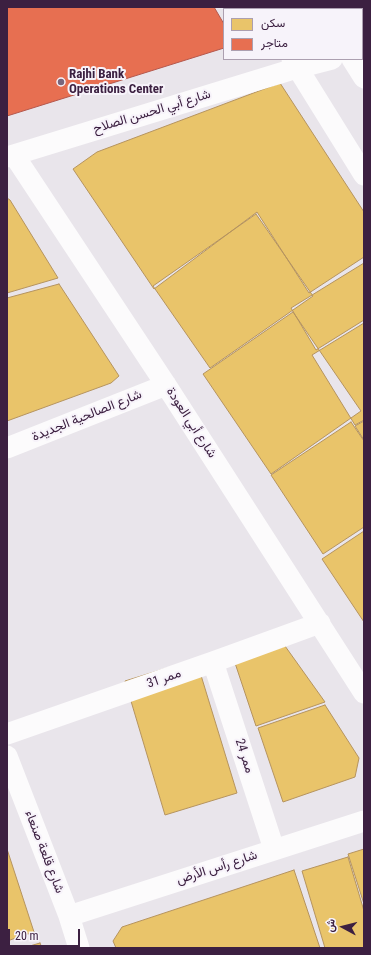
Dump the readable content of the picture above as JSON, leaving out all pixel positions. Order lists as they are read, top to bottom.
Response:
{
  "streets": {
    "street": [
      "شارع أبي الحسن الصلاح",
      "شارع الصالحية الجديدة",
      "شارع أبي العودة",
      "ممر 31",
      "ممر 24",
      "شارع قلعة صنعاء",
      "شارع رأس الأرض"
    ]
  },
  "crossings": [
    ["شارع أبي الحسن الصلاح", "شارع أبي العودة"],
    ["شارع الصالحية الجديدة", "شارع أبي العودة"],
    ["شارع أبي العودة", "ممر 31"],
    ["ممر 31", "ممر 24"],
    ["ممر 24", "شارع رأس الأرض"],
    ["شارع قلعة صنعاء", "شارع رأس الأرض"]
  ],
  "places": ["Rajhi Bank Operations Center"],
  "legend": ["سكن", "متاجر"],
  "scale_bar": "20 m",
  "north": "left"
}
